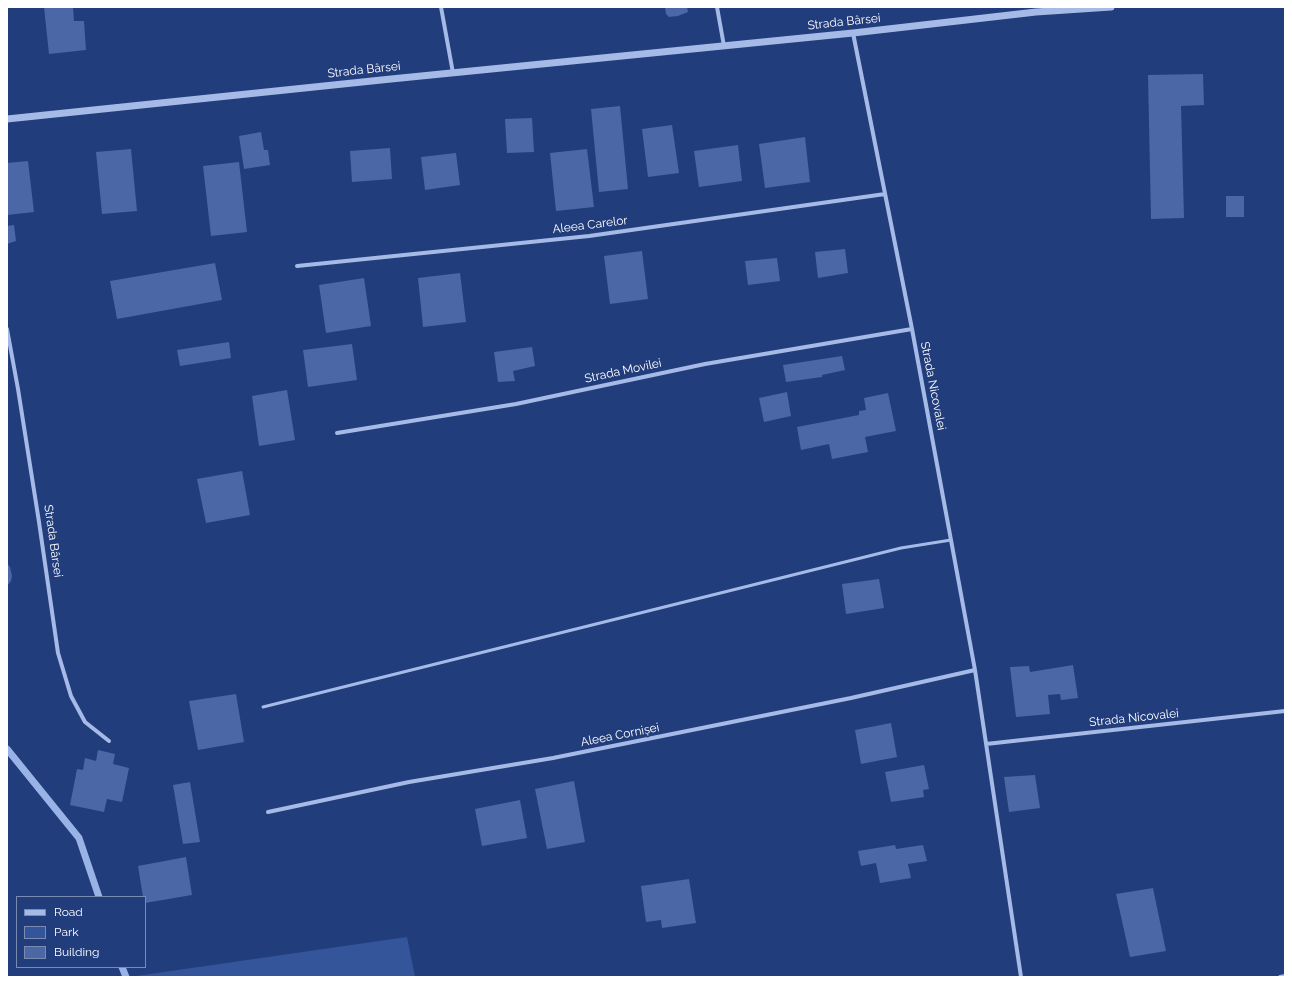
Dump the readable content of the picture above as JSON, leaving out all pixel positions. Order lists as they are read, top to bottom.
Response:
{
  "streets": {
    "street": [
      "Strada Bârsei",
      "Aleea Carelor",
      "Strada Movilei",
      "Strada Nicovalei",
      "Aleea Cornișei"
    ]
  },
  "crossings": [
    ["Strada Bârsei", "Strada Nicovalei"],
    ["Aleea Carelor", "Strada Nicovalei"],
    ["Strada Movilei", "Strada Nicovalei"],
    ["Strada Nicovalei", "Aleea Cornișei"]
  ],
  "legend": ["Road", "Park", "Building"]
}
